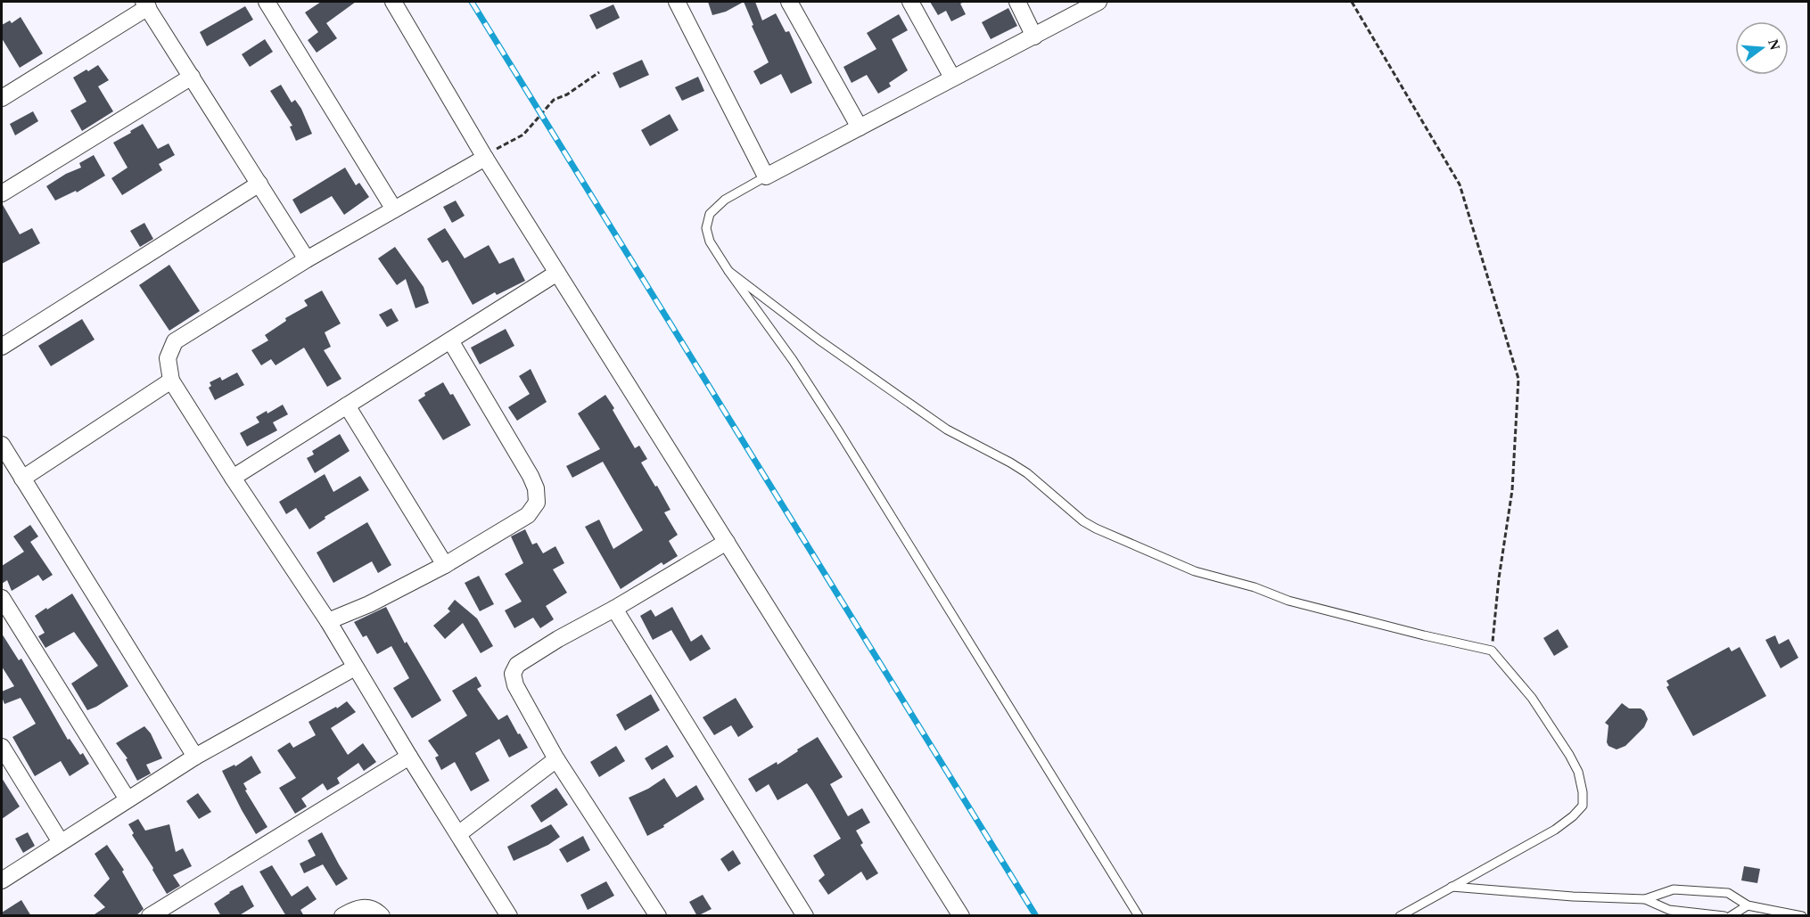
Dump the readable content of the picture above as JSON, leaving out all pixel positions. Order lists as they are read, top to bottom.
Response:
{
  "north": "right"
}
